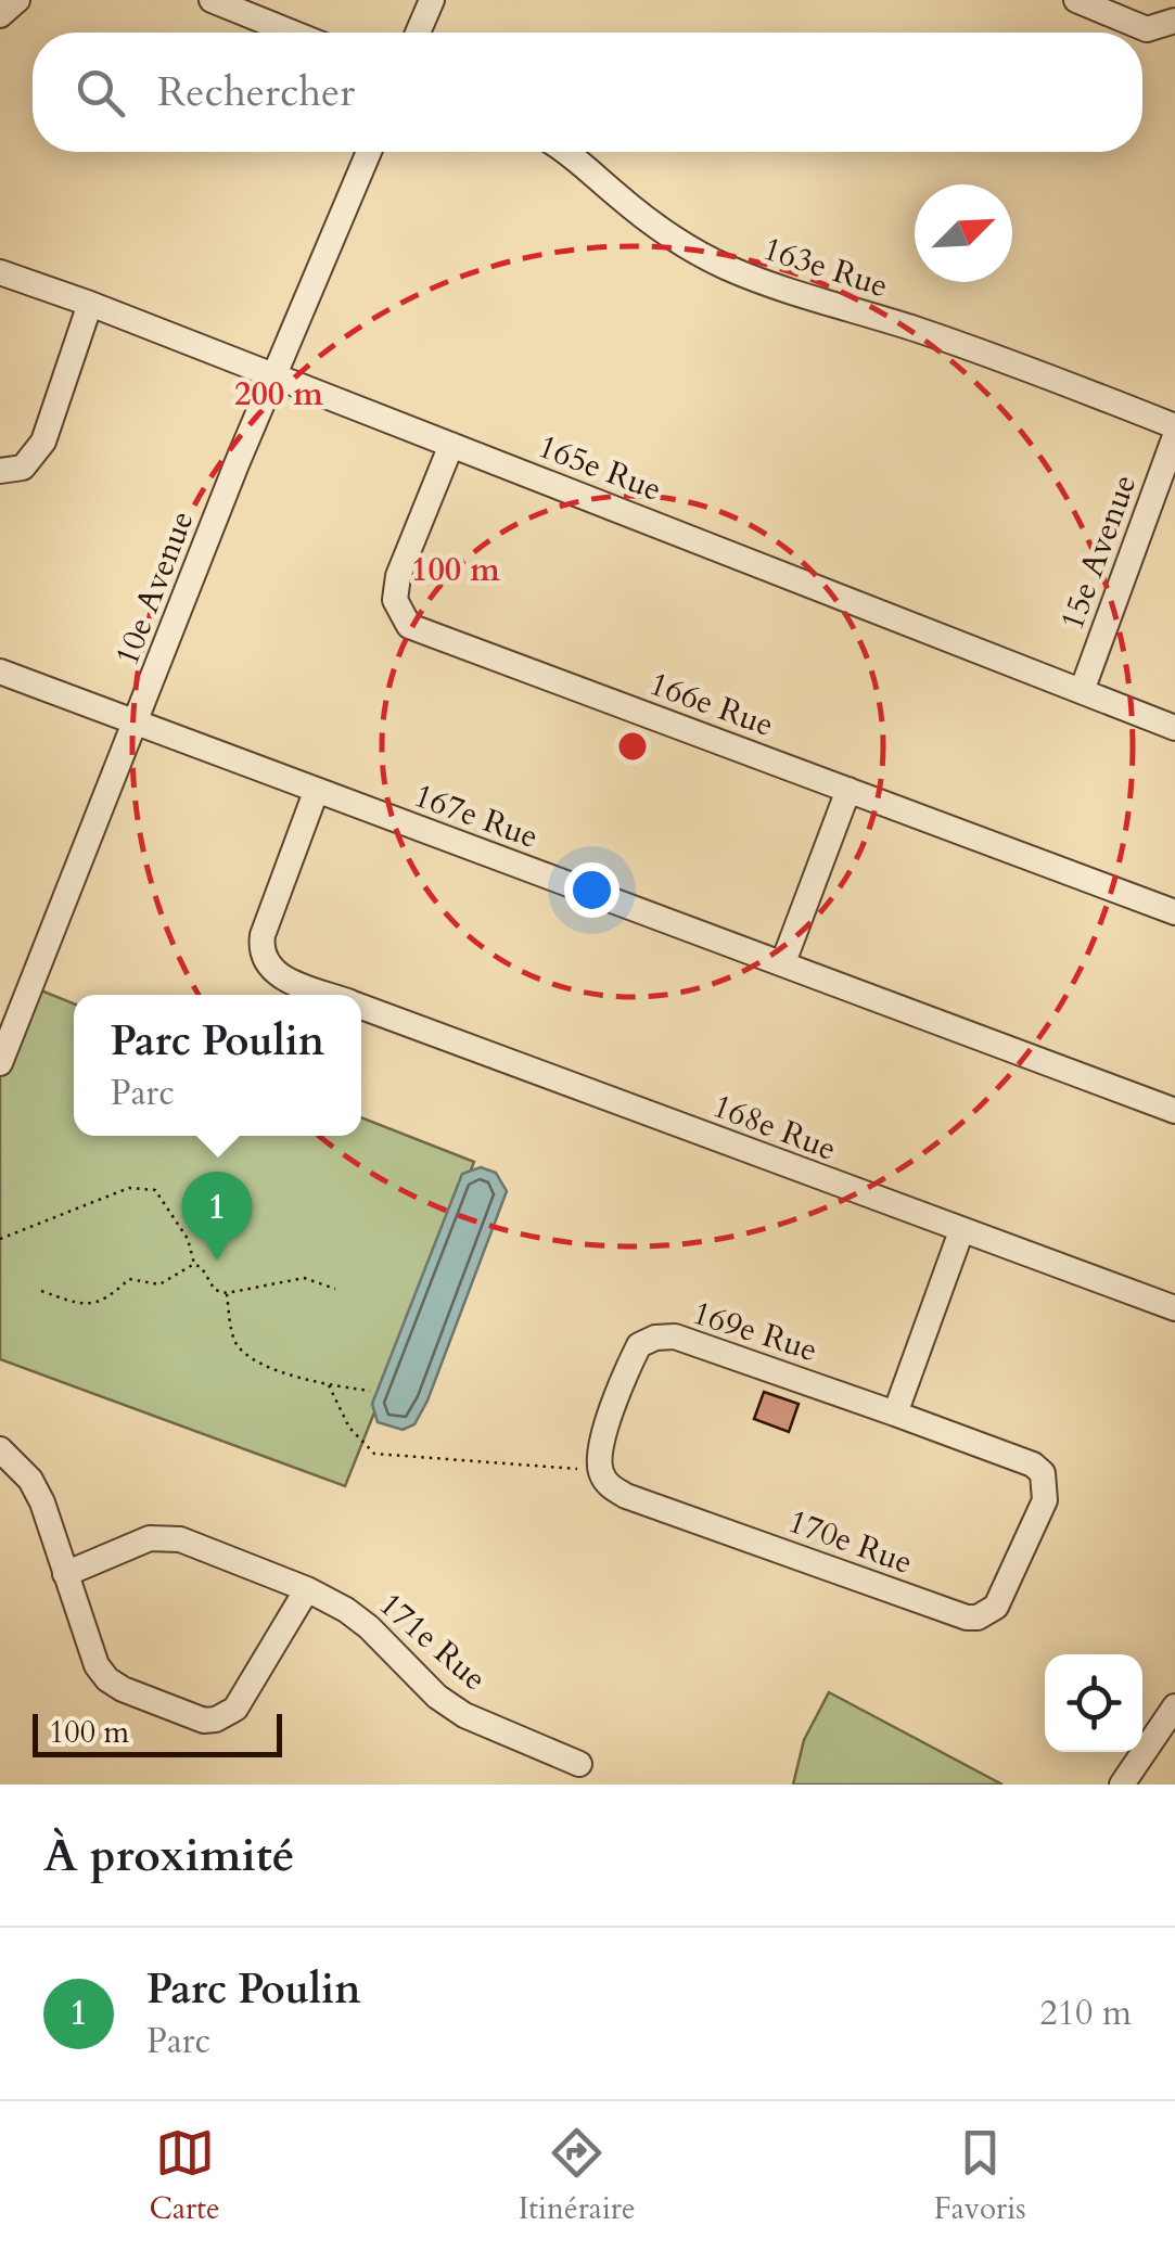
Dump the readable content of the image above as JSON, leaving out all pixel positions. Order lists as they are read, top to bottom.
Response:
{
  "streets": {
    "street": [
      "163e Rue",
      "165e Rue",
      "15e Avenue",
      "10e Avenue",
      "166e Rue",
      "167e Rue",
      "168e Rue",
      "169e Rue",
      "170e Rue",
      "171e Rue"
    ]
  },
  "crossings": [
    ["165e Rue", "15e Avenue"],
    ["165e Rue", "10e Avenue"],
    ["165e Rue", "166e Rue"],
    ["10e Avenue", "167e Rue"],
    ["167e Rue", "168e Rue"],
    ["169e Rue", "170e Rue"]
  ],
  "scale_bar": "100 m",
  "north": "top right",
  "page": {
    "search": "Rechercher",
    "popup": ["Parc Poulin", "Parc"],
    "pins": "1",
    "scale": "100 m",
    "heading": "À proximité",
    "list": [
      {
        "mark": "1",
        "name": "Parc Poulin",
        "note": "Parc",
        "value": "210 m"
      }
    ],
    "nav": ["Carte", "Itinéraire", "Favoris"]
  },
  "rings": ["200 m", "100 m"]
}
